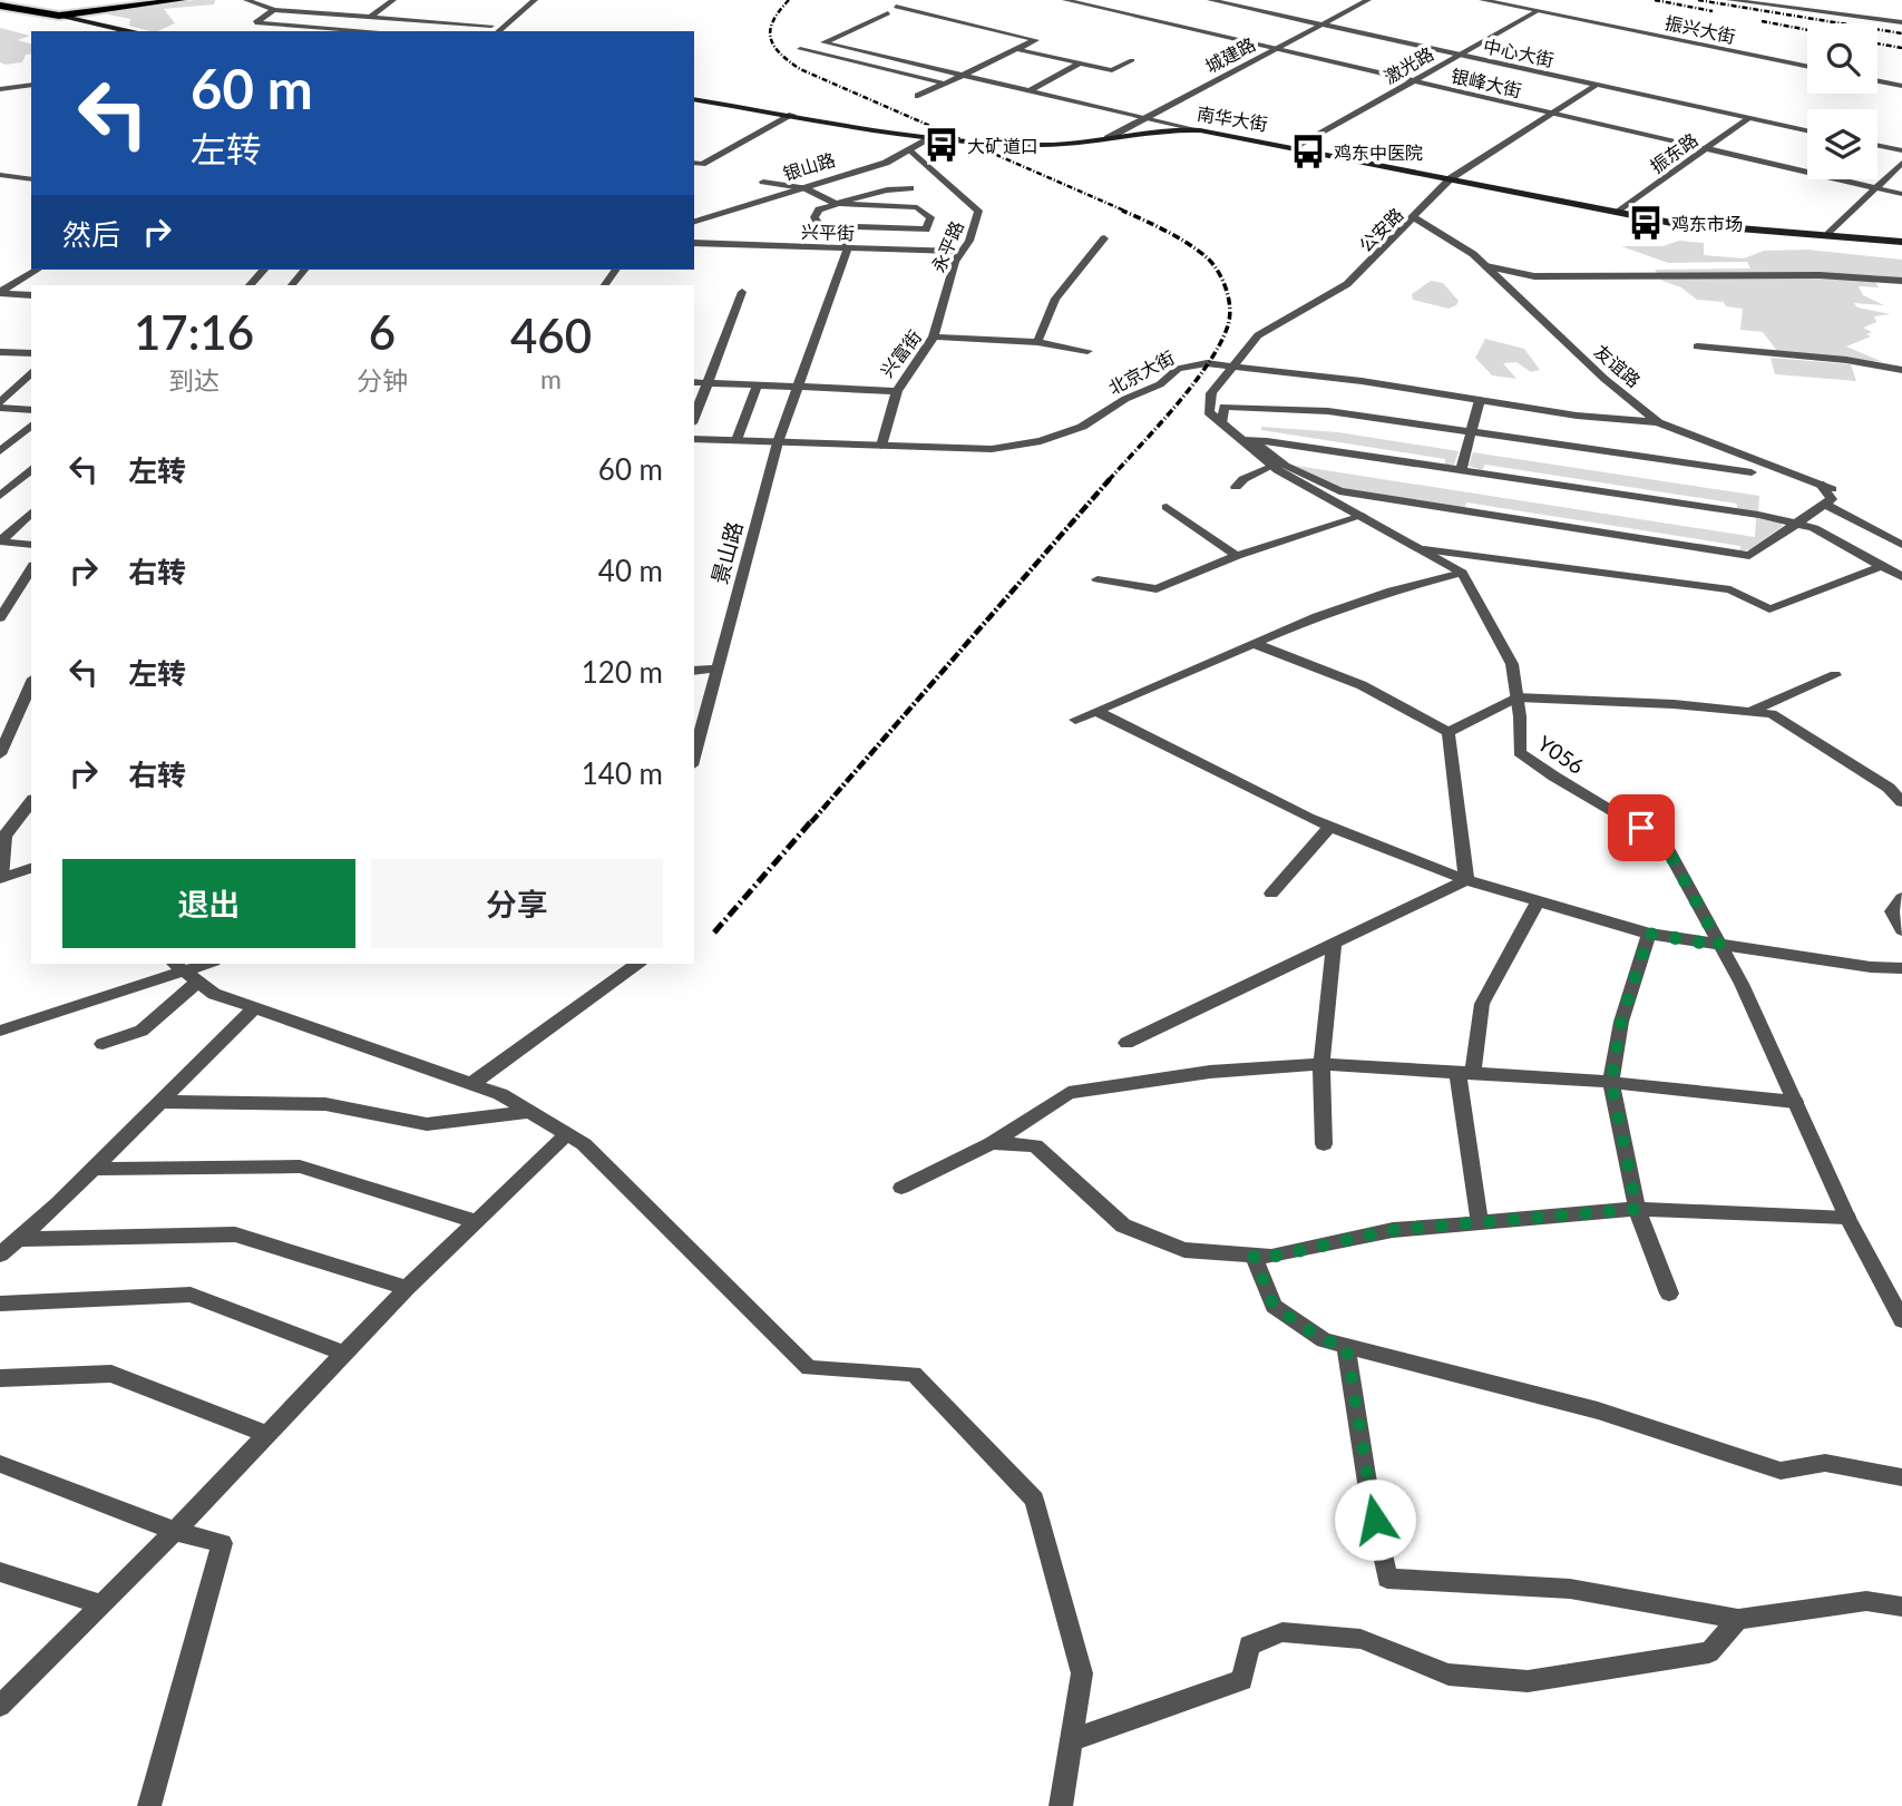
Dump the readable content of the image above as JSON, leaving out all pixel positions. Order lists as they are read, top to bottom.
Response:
{
  "streets": {
    "main road": ["南华大街"],
    "street": [
      "振兴大街",
      "中心大街",
      "城建路",
      "激光路",
      "银峰大街",
      "振东路",
      "银山路",
      "公安路",
      "兴平街",
      "永平路",
      "兴富街",
      "友谊路",
      "北京大街",
      "景山路",
      "Y056"
    ]
  },
  "crossings": [
    ["振兴大街", "激光路"],
    ["中心大街", "城建路"],
    ["中心大街", "激光路"],
    ["中心大街", "振东路"],
    ["中心大街", "公安路"],
    ["城建路", "银峰大街"],
    ["城建路", "南华大街"],
    ["激光路", "银峰大街"],
    ["激光路", "南华大街"],
    ["银峰大街", "振东路"],
    ["银峰大街", "公安路"],
    ["南华大街", "振东路"],
    ["南华大街", "银山路"],
    ["南华大街", "公安路"],
    ["银山路", "永平路"],
    ["公安路", "友谊路"],
    ["公安路", "北京大街"],
    ["公安路", "Y056"],
    ["兴平街", "永平路"],
    ["兴平街", "景山路"],
    ["永平路", "兴富街"],
    ["兴富街", "景山路"],
    ["友谊路", "北京大街"],
    ["北京大街", "景山路"]
  ],
  "places": {
    "bus stop": ["大矿道口", "鸡东中医院", "鸡东市场"]
  },
  "page": {
    "turn": ["60 m", "左转"],
    "then": "然后",
    "eta": [
      "17:16",
      "到达",
      "6",
      "分钟",
      "460",
      "m"
    ],
    "list": [
      {
        "name": "左转",
        "value": "60 m"
      },
      {
        "name": "右转",
        "value": "40 m"
      },
      {
        "name": "左转",
        "value": "120 m"
      },
      {
        "name": "右转",
        "value": "140 m"
      }
    ],
    "buttons": ["退出", "分享"]
  }
}
